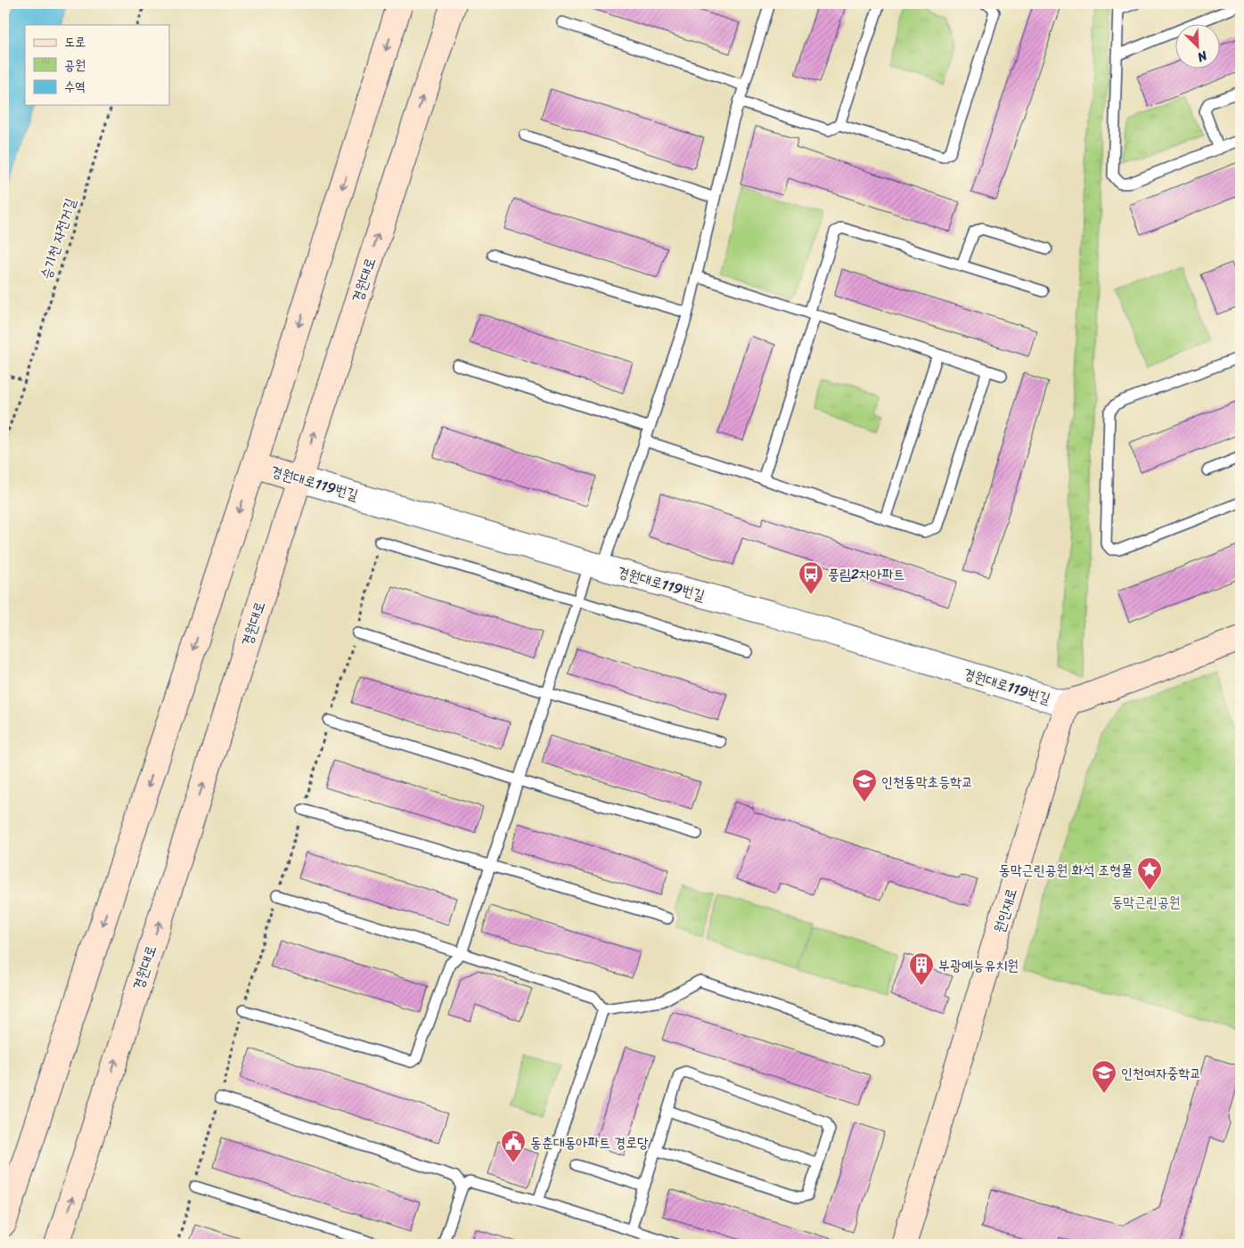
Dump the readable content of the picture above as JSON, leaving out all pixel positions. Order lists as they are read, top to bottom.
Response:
{
  "streets": {
    "main road": ["경원대로", "경원대로119번길", "원인재로"],
    "path": ["승기천 자전거길"]
  },
  "crossings": [
    ["경원대로", "경원대로119번길"],
    ["경원대로119번길", "원인재로"]
  ],
  "parks": ["동막근린공원"],
  "places": {
    "bus stop": ["풍림2차아파트"],
    "school or university": ["인천동막초등학교", "인천여자중학교"],
    "place": ["동막근린공원 화석 조형물"],
    "building": ["부광예능유치원"],
    "public building": ["동춘대동아파트 경로당"]
  },
  "legend": ["도로", "공원", "수역"],
  "north": "bottom right"
}
